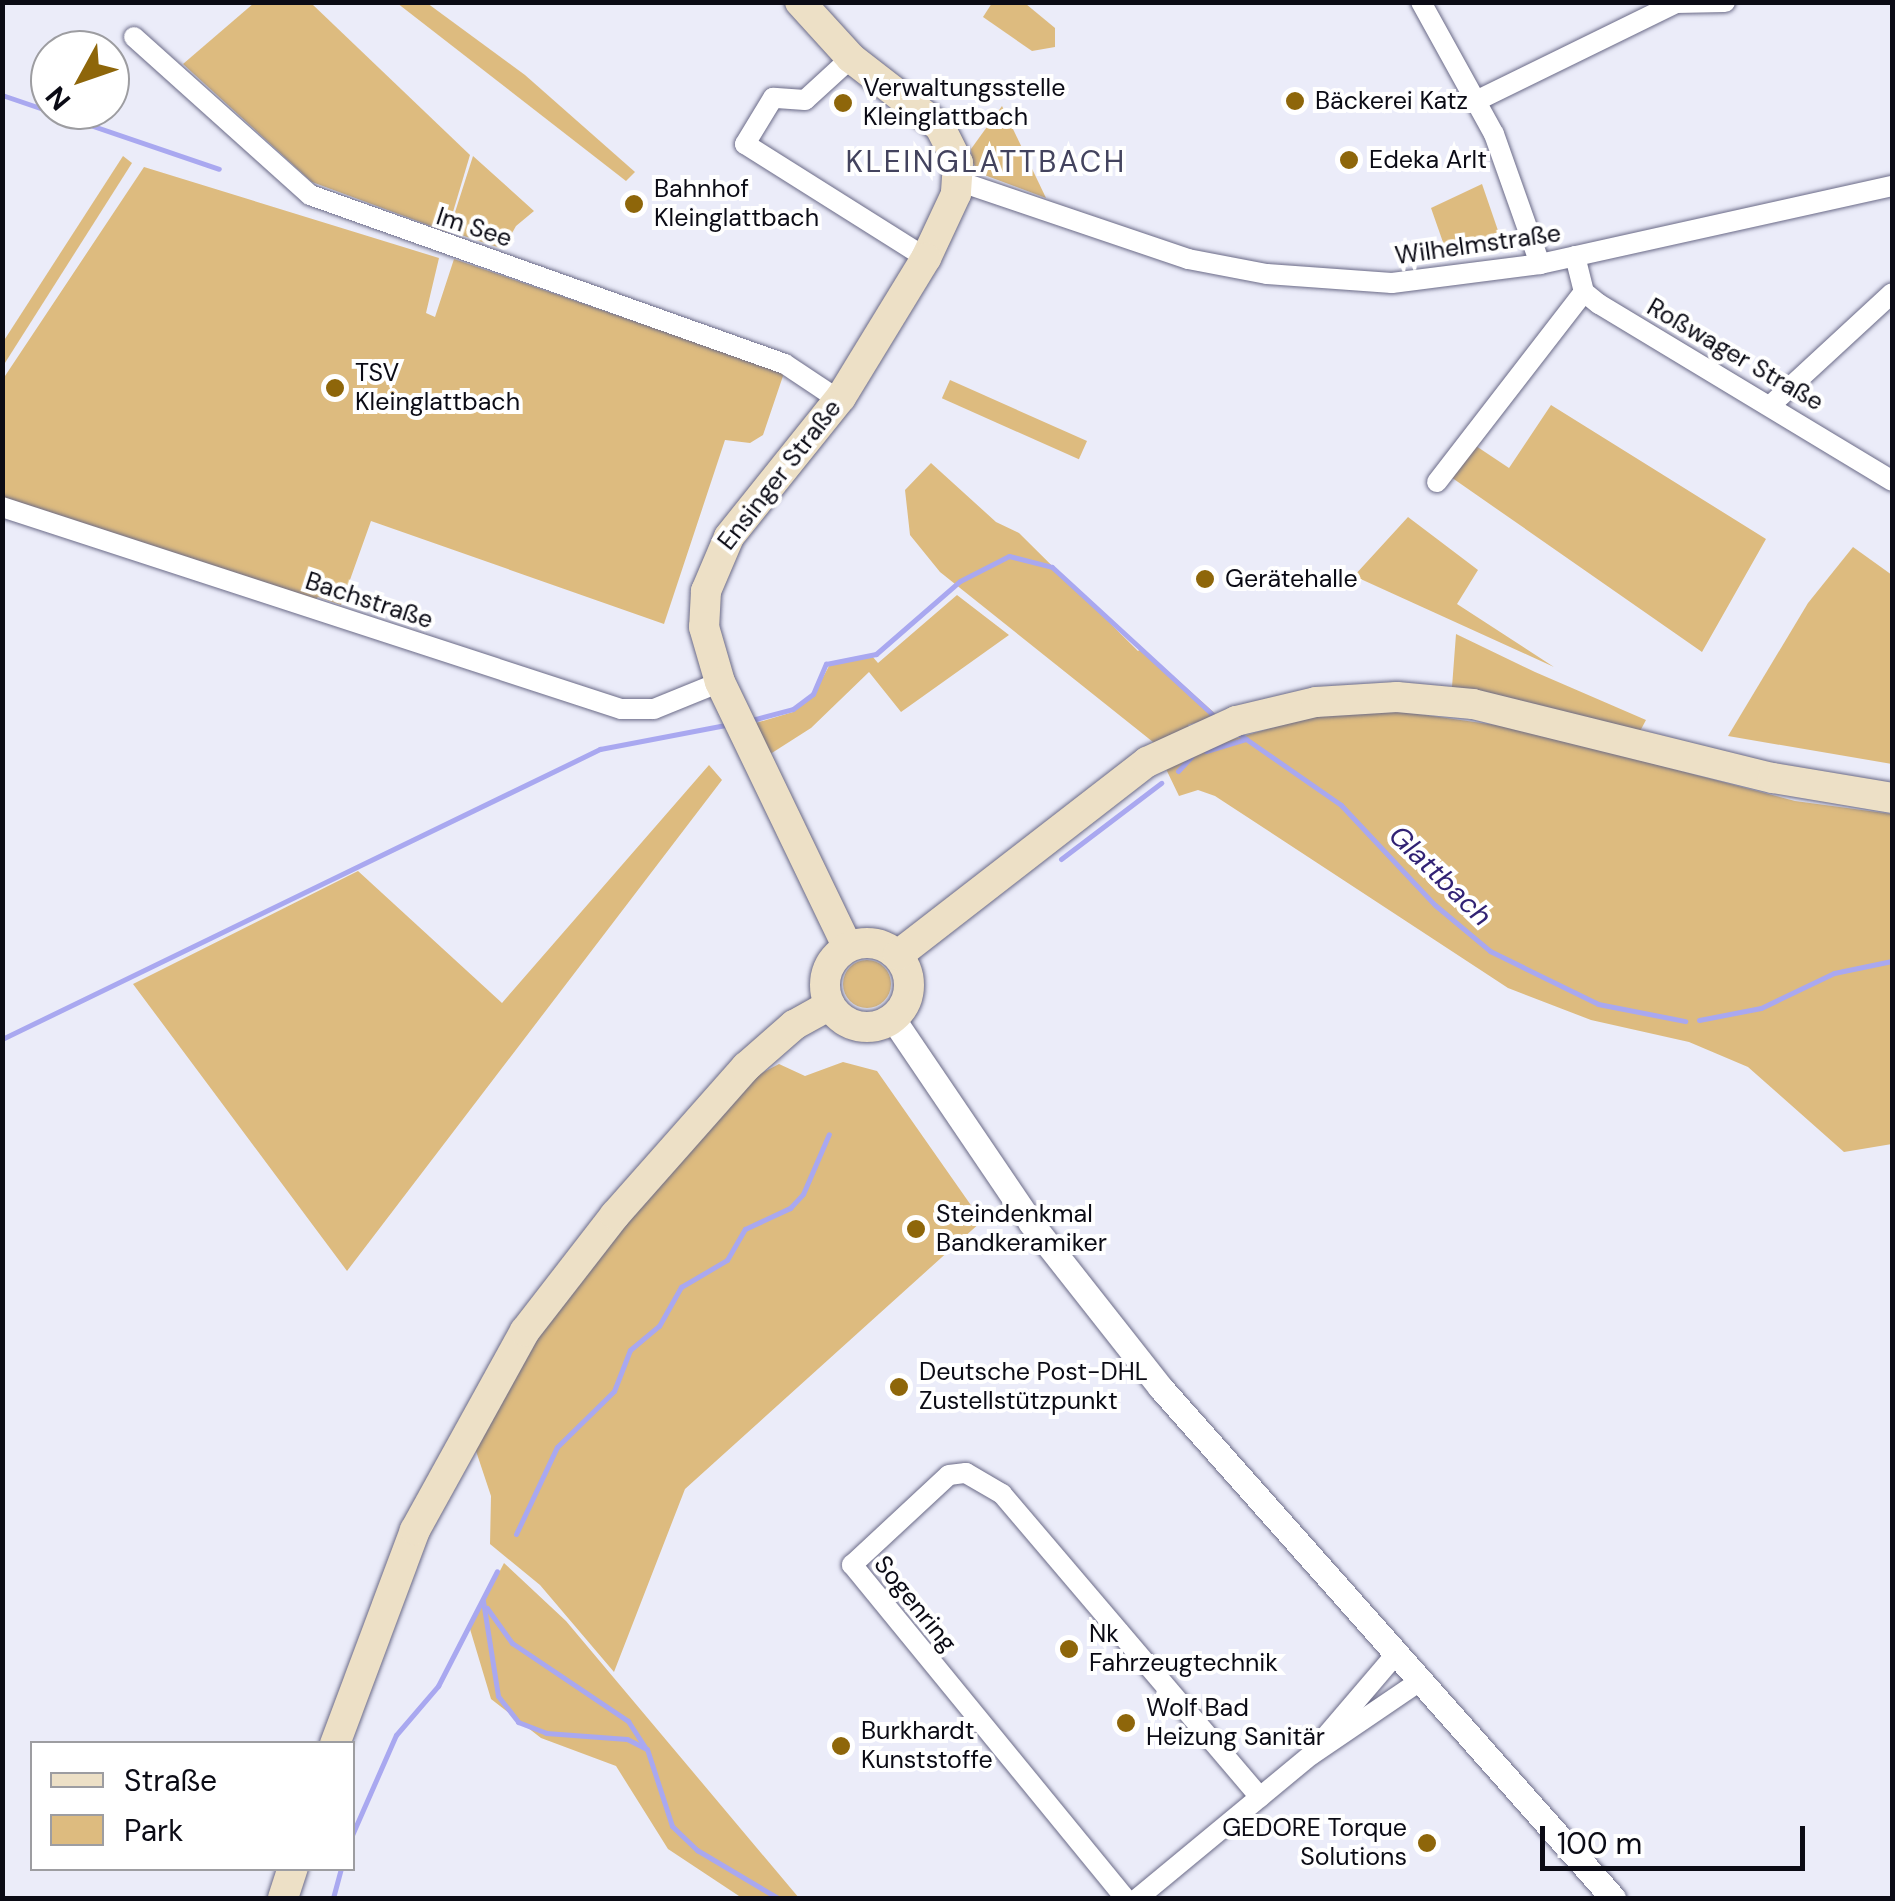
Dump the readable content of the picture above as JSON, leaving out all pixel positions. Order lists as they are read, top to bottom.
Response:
{
  "streets": {
    "main road": ["Ensinger Straße"],
    "street": [
      "Im See",
      "Wilhelmstraße",
      "Roßwager Straße",
      "Bachstraße",
      "Sogenring"
    ]
  },
  "crossings": [
    ["Im See", "Ensinger Straße"],
    ["Wilhelmstraße", "Ensinger Straße"],
    ["Ensinger Straße", "Bachstraße"]
  ],
  "districts": ["KLEINGLATTBACH"],
  "water": ["Glattbach"],
  "places": [
    "Bäckerei Katz",
    "Verwaltungsstelle Kleinglattbach",
    "Edeka Arlt",
    "Bahnhof Kleinglattbach",
    "TSV Kleinglattbach",
    "Gerätehalle",
    "Steindenkmal Bandkeramiker",
    "Deutsche Post-DHL Zustellstützpunkt",
    "Nk Fahrzeugtechnik",
    "Wolf Bad Heizung Sanitär",
    "Burkhardt Kunststoffe",
    "GEDORE Torque Solutions"
  ],
  "legend": ["Straße", "Park"],
  "scale_bar": "100 m",
  "north": "bottom left"
}
